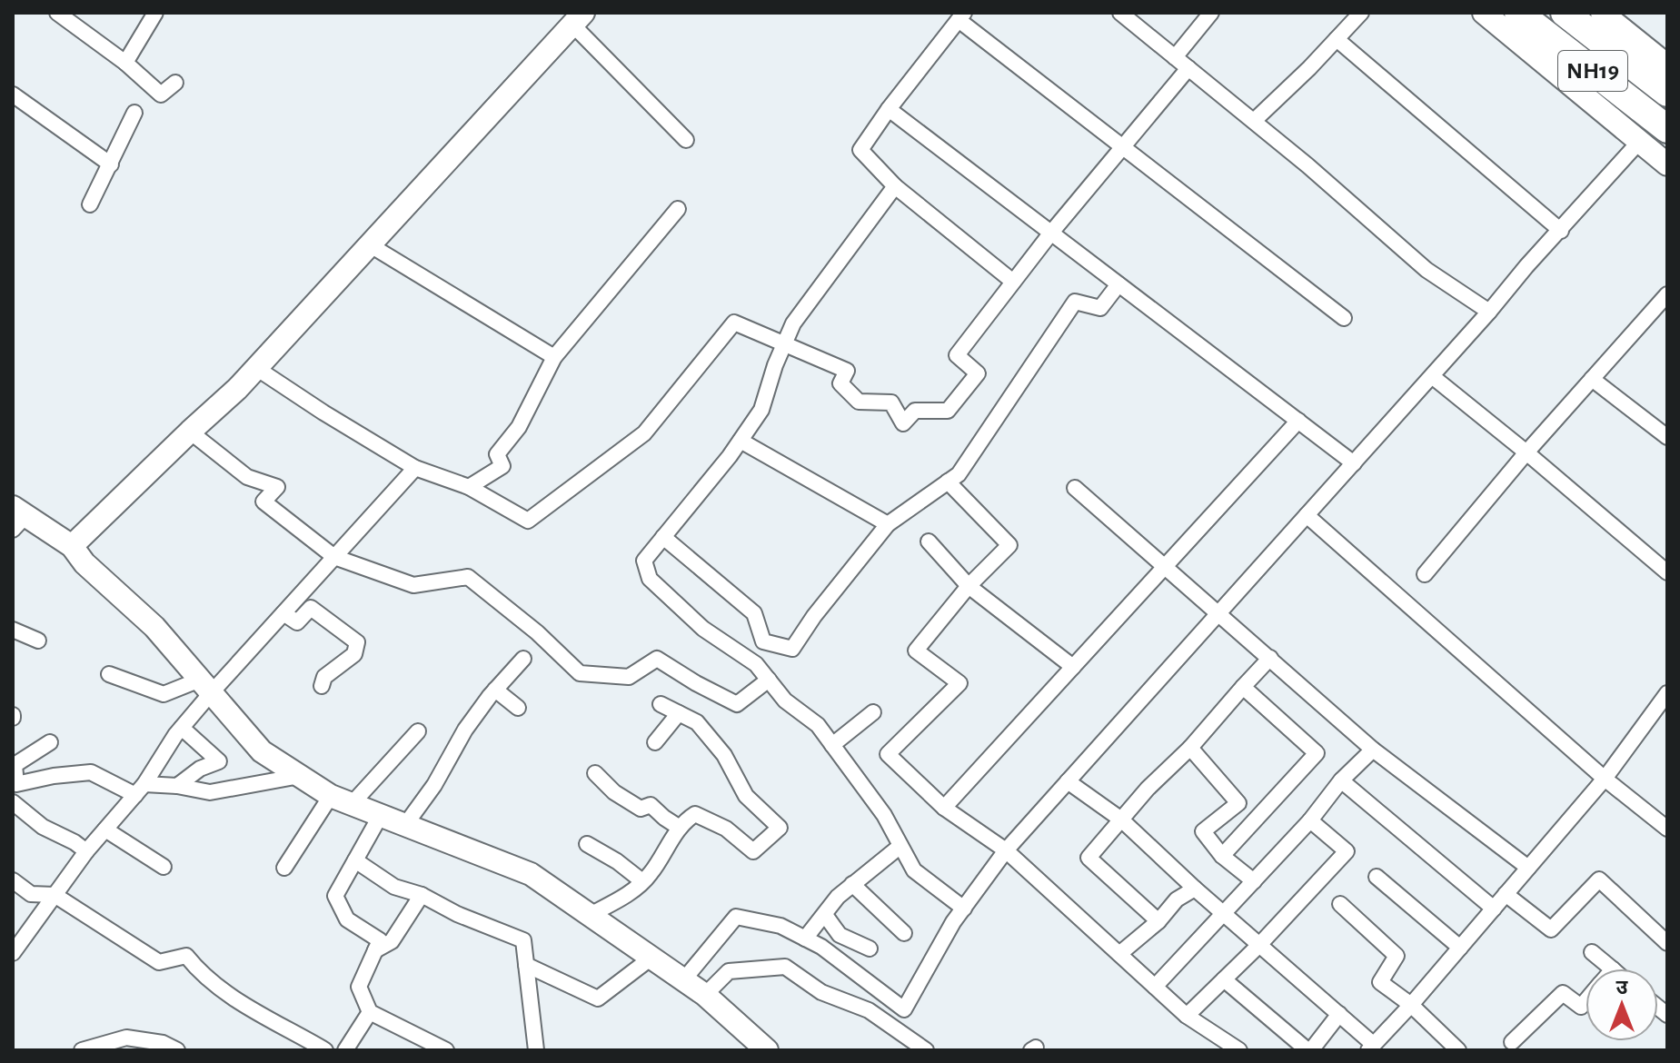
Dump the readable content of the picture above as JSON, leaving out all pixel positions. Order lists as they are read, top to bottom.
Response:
{
  "streets": {
    "highway": ["NH19"]
  },
  "north": "top"
}
